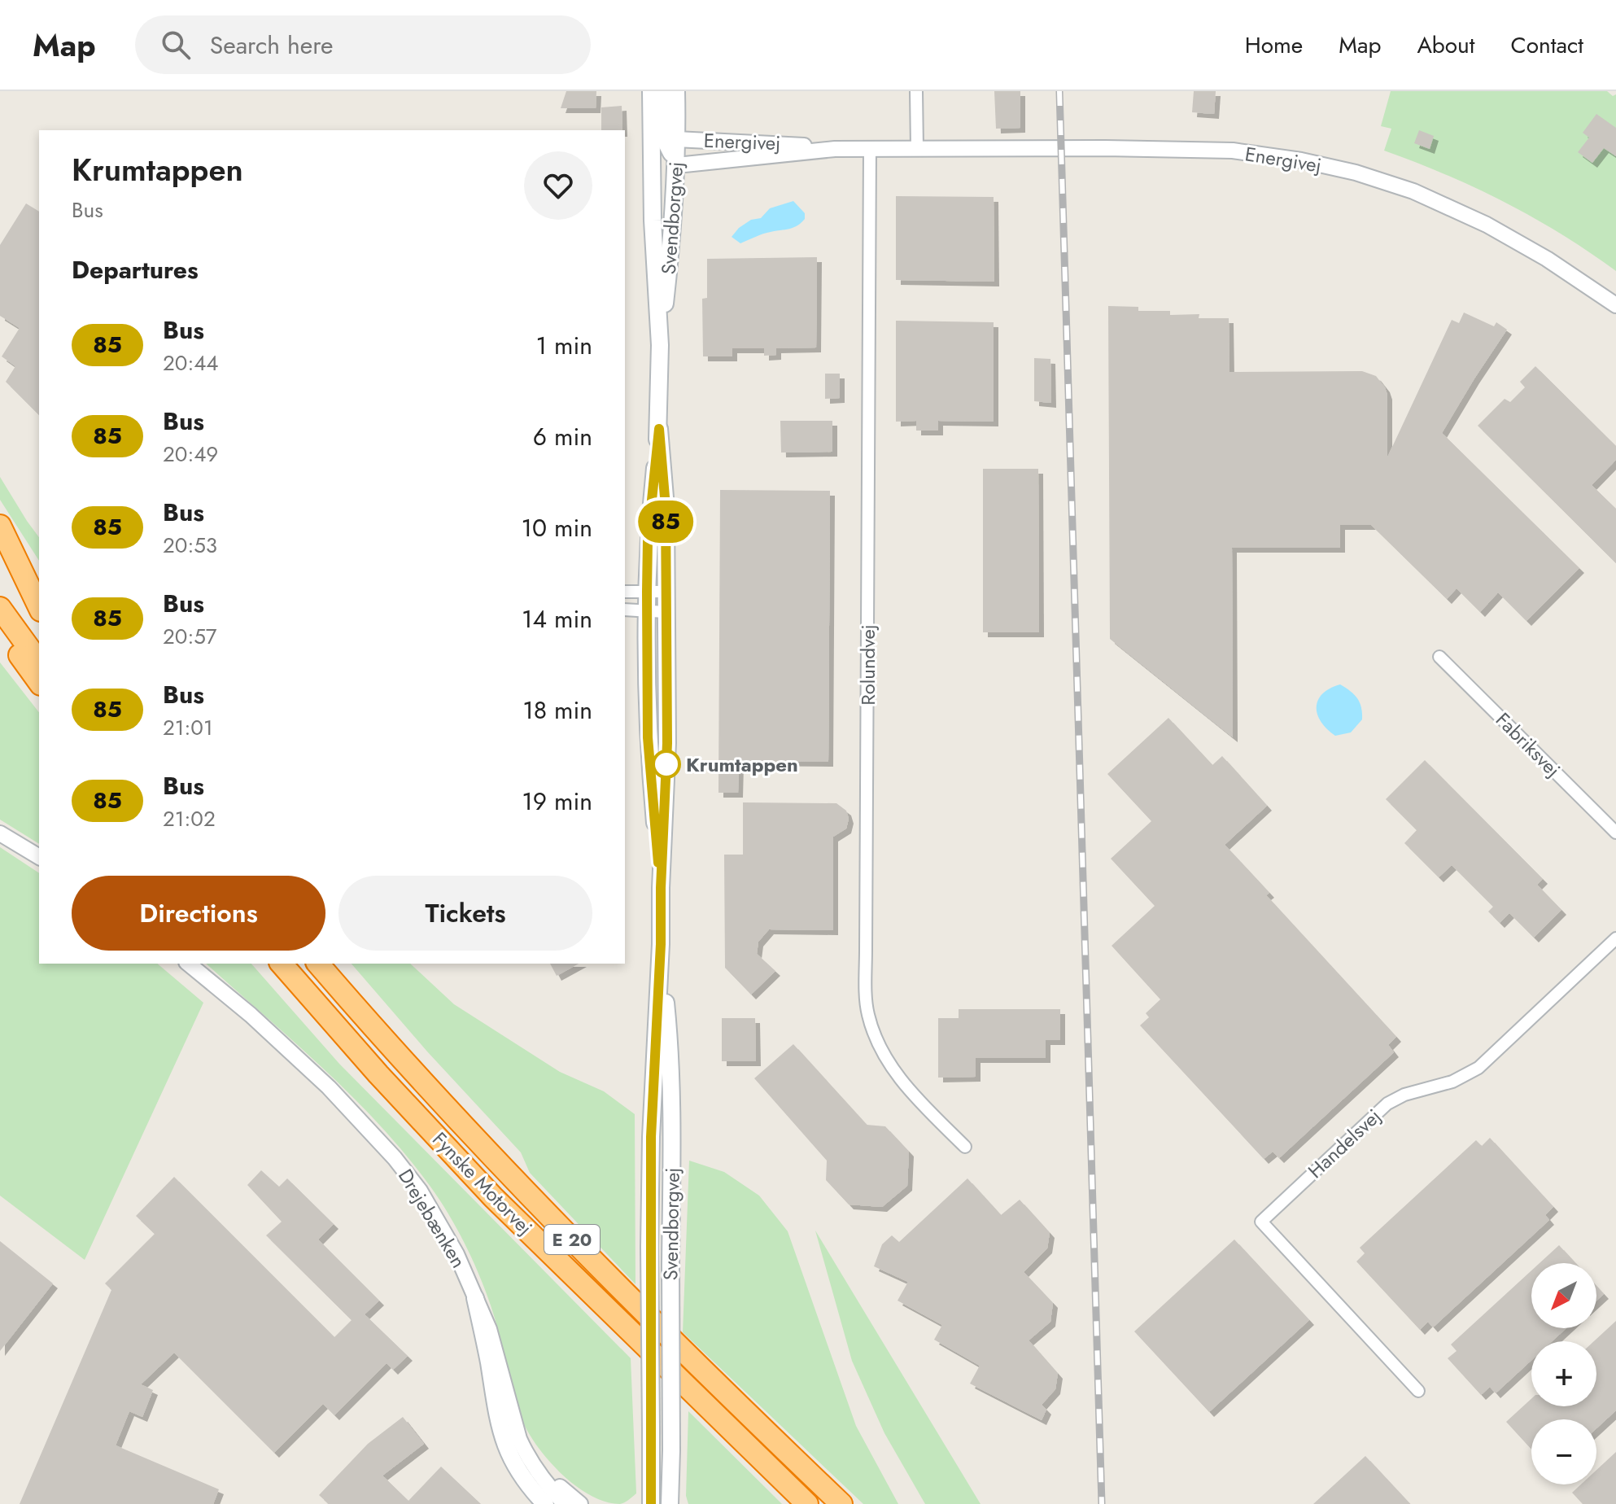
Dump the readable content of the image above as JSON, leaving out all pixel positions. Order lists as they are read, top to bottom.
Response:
{
  "streets": {
    "highway": ["Fynske Motorvej", "E 20"],
    "main road": ["Svendborgvej"],
    "street": [
      "Energivej",
      "Rolundvej",
      "Fabriksvej",
      "Handelsvej",
      "Drejebænken"
    ]
  },
  "crossings": [
    ["Energivej", "Svendborgvej"],
    ["Energivej", "Rolundvej"]
  ],
  "places": ["Krumtappen"],
  "lines": ["bus line 85"],
  "north": "bottom left",
  "page": {
    "header": "Map",
    "search": "Search here",
    "nav": [
      "Home",
      "Map",
      "About",
      "Contact"
    ],
    "on_map": "85",
    "heading": [
      ["Krumtappen", "Bus"],
      "Departures"
    ],
    "list": [
      {
        "mark": "85",
        "name": "Bus",
        "note": "20:44",
        "value": "1 min"
      },
      {
        "mark": "85",
        "name": "Bus",
        "note": "20:49",
        "value": "6 min"
      },
      {
        "mark": "85",
        "name": "Bus",
        "note": "20:53",
        "value": "10 min"
      },
      {
        "mark": "85",
        "name": "Bus",
        "note": "20:57",
        "value": "14 min"
      },
      {
        "mark": "85",
        "name": "Bus",
        "note": "21:01",
        "value": "18 min"
      },
      {
        "mark": "85",
        "name": "Bus",
        "note": "21:02",
        "value": "19 min"
      }
    ],
    "buttons": ["Directions", "Tickets"],
    "map_buttons": ["+", "−"]
  }
}
